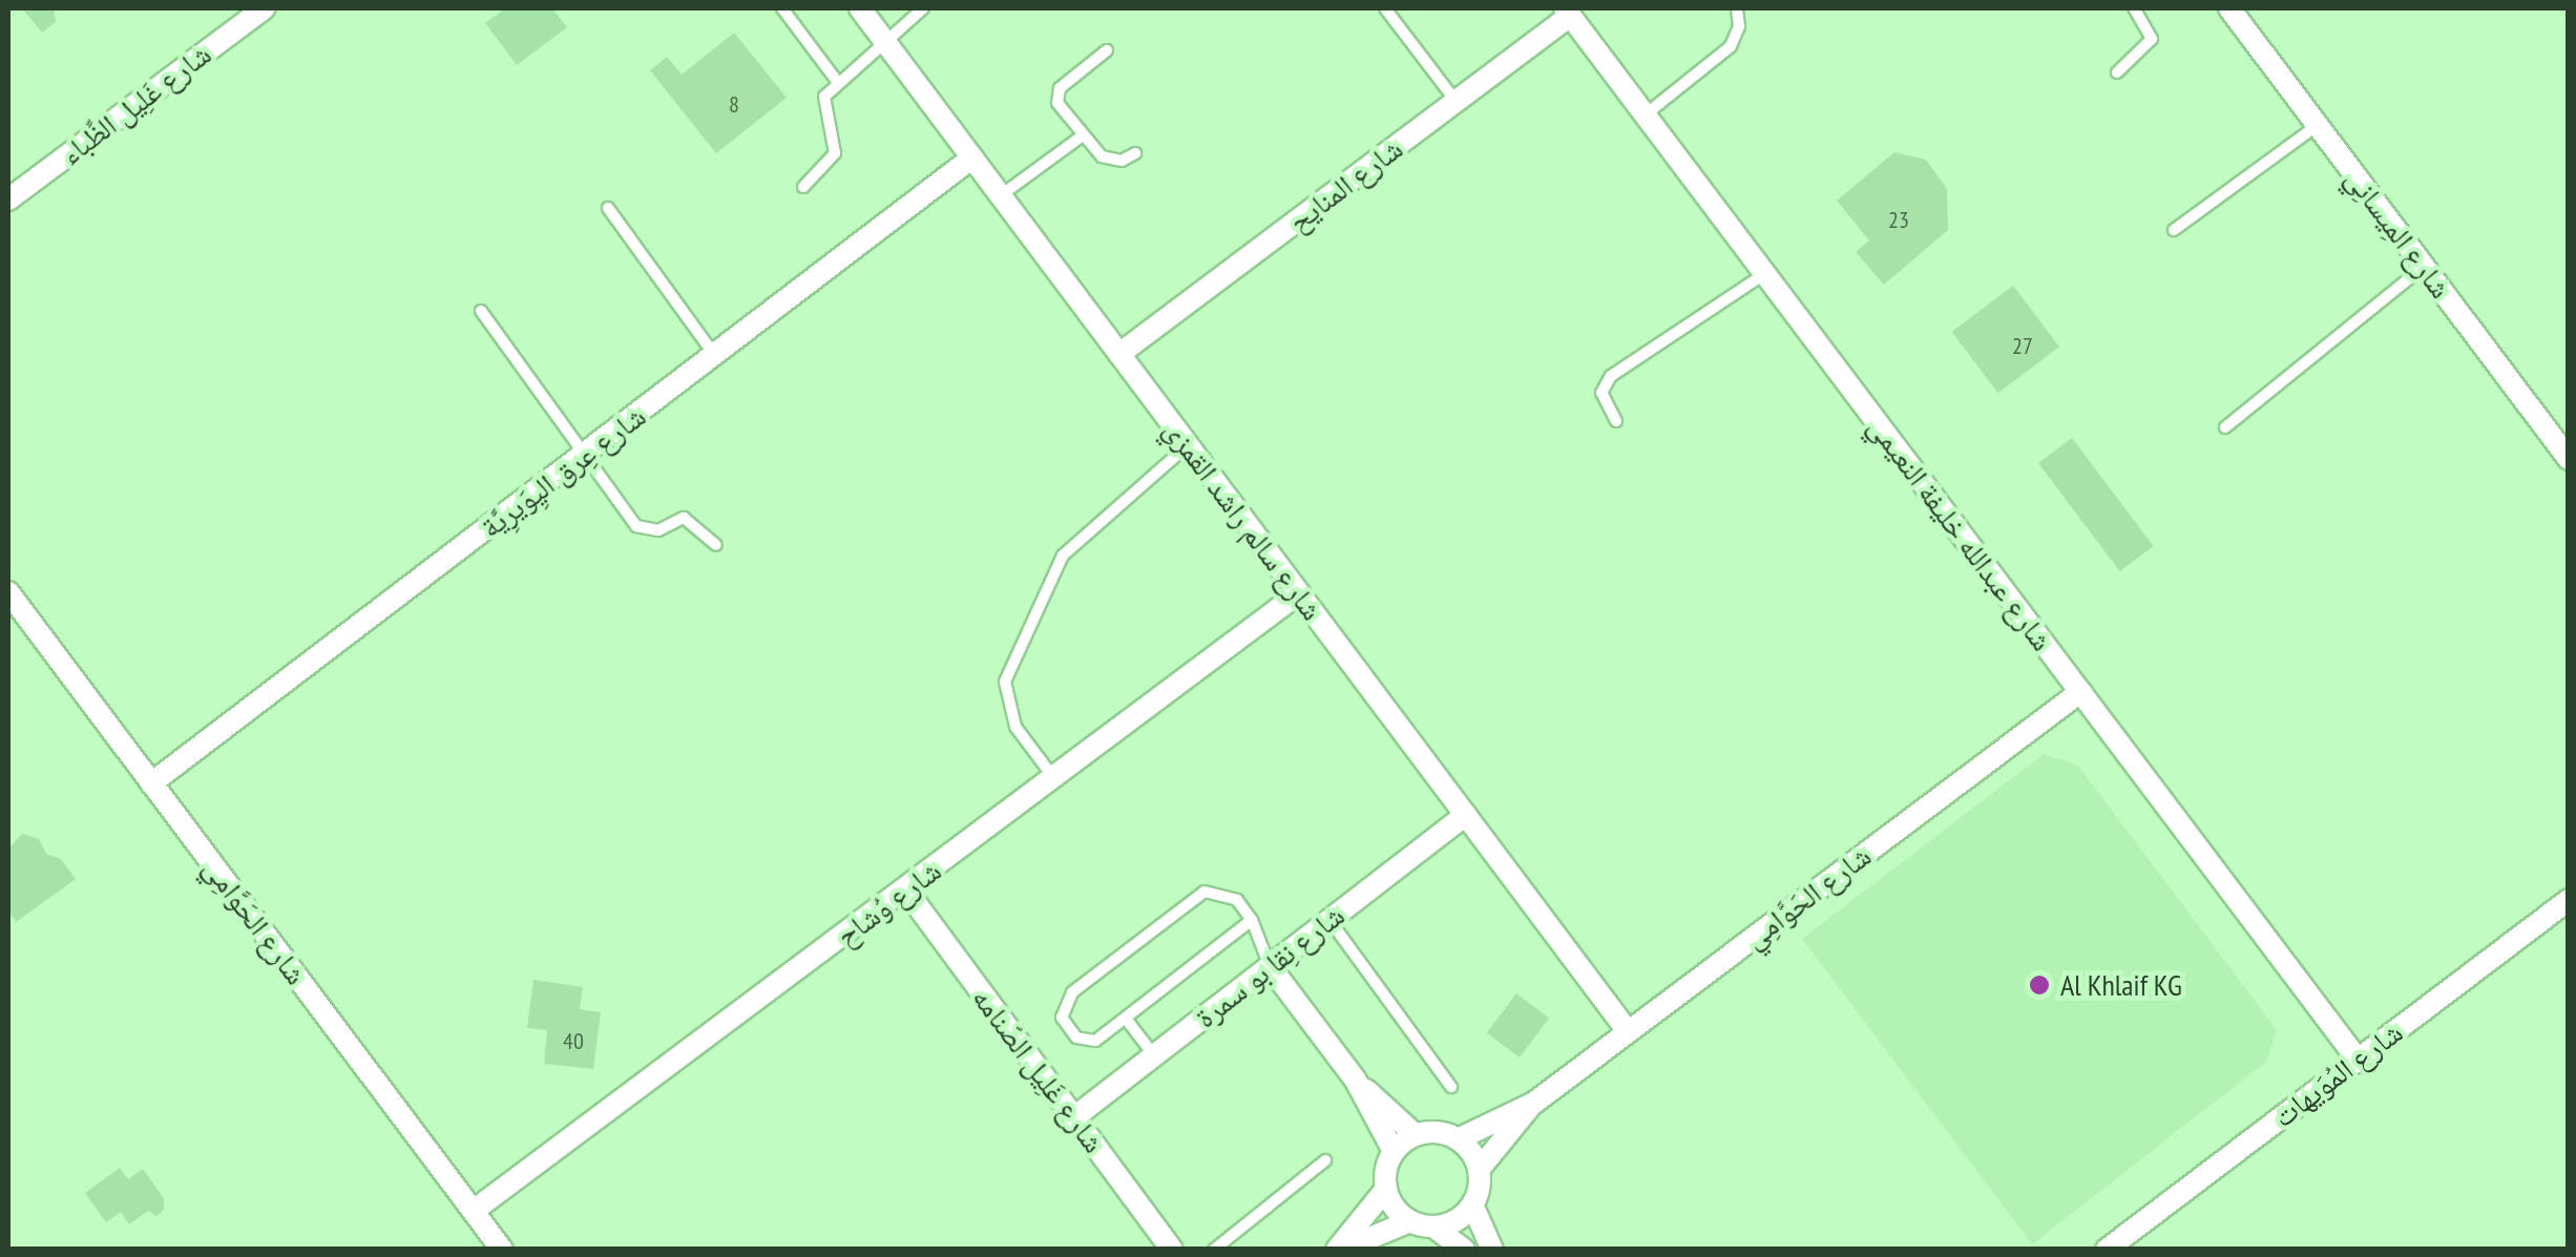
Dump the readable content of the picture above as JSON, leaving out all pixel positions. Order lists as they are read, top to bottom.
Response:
{
  "streets": {
    "street": [
      "شارع غَلِيل الظِّباء",
      "شارع المنايح",
      "شارع المِيسانِي",
      "شارع عِرق اليِوَيرِيَّة",
      "شارع سالم راشد القمزي",
      "شارع عبدالله خليفة النعيمي",
      "شارع الحَوَّامِي",
      "شارع وُشاح",
      "شارع نِقا بو سمرة",
      "شارع غَلِيل الصّنامه",
      "شارع المُوَيهات"
    ]
  },
  "crossings": [
    ["شارع المنايح", "شارع سالم راشد القمزي"],
    ["شارع المنايح", "شارع عبدالله خليفة النعيمي"],
    ["شارع عِرق اليِوَيرِيَّة", "شارع سالم راشد القمزي"],
    ["شارع عِرق اليِوَيرِيَّة", "شارع الحَوَّامِي"],
    ["شارع سالم راشد القمزي", "شارع الحَوَّامِي"],
    ["شارع سالم راشد القمزي", "شارع وُشاح"],
    ["شارع سالم راشد القمزي", "شارع نِقا بو سمرة"],
    ["شارع عبدالله خليفة النعيمي", "شارع الحَوَّامِي"],
    ["شارع عبدالله خليفة النعيمي", "شارع المُوَيهات"],
    ["شارع الحَوَّامِي", "شارع وُشاح"],
    ["شارع وُشاح", "شارع غَلِيل الصّنامه"],
    ["شارع نِقا بو سمرة", "شارع غَلِيل الصّنامه"]
  ],
  "places": ["Al Khlaif KG"],
  "house_numbers": [
    "8",
    "23",
    "27",
    "40"
  ]
}
